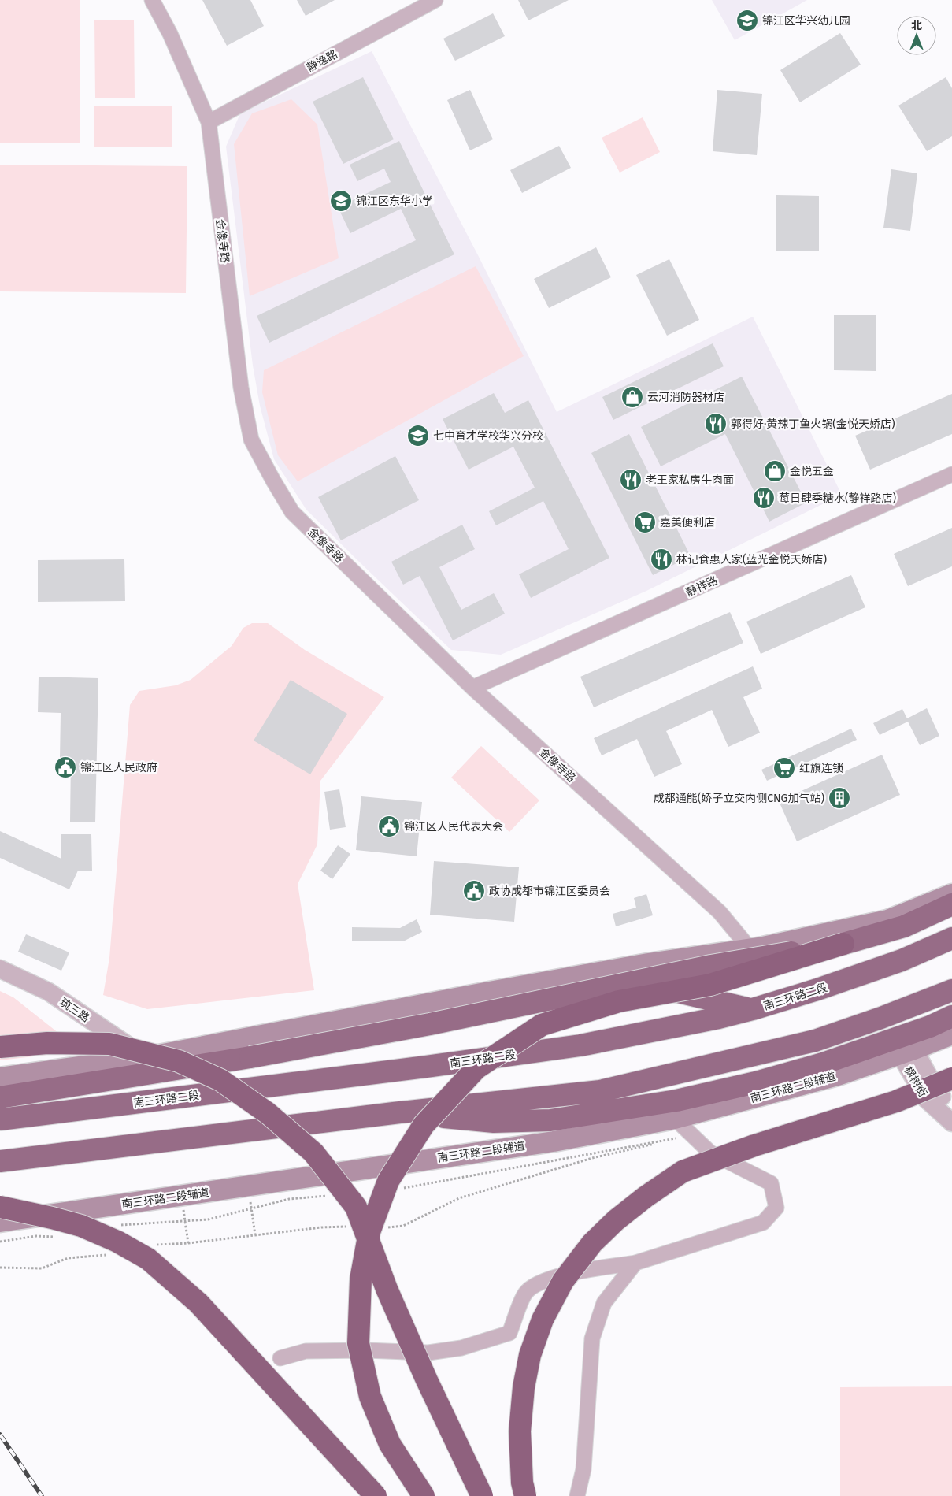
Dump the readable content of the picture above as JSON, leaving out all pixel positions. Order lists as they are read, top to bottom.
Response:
{
  "streets": {
    "highway": ["南三环路二段"],
    "main road": ["南三环路二段辅道"],
    "street": [
      "静逸路",
      "金像寺路",
      "静祥路",
      "琉三路",
      "枫树街"
    ]
  },
  "crossings": [
    ["静逸路", "金像寺路"],
    ["金像寺路", "静祥路"],
    ["枫树街", "南三环路二段辅道"]
  ],
  "places": {
    "school or university": ["锦江区华兴幼儿园", "锦江区东华小学", "七中育才学校华兴分校"],
    "shop": ["云河消防器材店", "金悦五金"],
    "restaurant": [
      "郭得好·黄辣丁鱼火锅(金悦天娇店)",
      "老王家私房牛肉面",
      "莓日肆季糖水(静祥路店)",
      "林记食惠人家(蓝光金悦天娇店)"
    ],
    "supermarket": ["嘉美便利店", "红旗连锁"],
    "public building": ["锦江区人民政府", "锦江区人民代表大会", "政协成都市锦江区委员会"],
    "building": ["成都通能(娇子立交内侧CNG加气站)"]
  },
  "north": "top"
}
